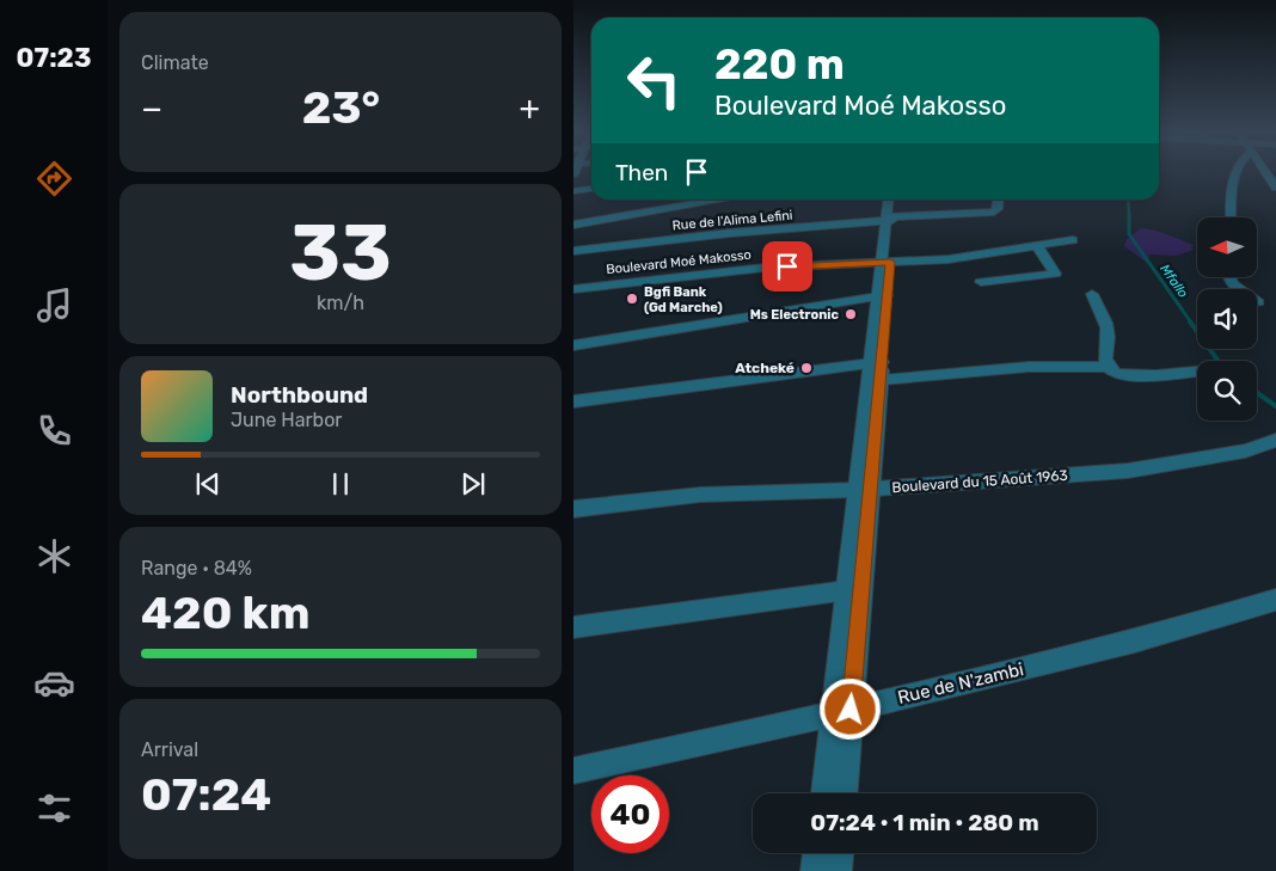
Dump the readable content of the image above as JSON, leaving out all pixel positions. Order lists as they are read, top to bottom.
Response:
{
  "streets": {
    "street": [
      "Rue de l'Alima Lefini",
      "Boulevard Moé Makosso",
      "Boulevard du 15 Août 1963",
      "Rue de N'zambi"
    ]
  },
  "water": ["Mfallo"],
  "places": ["Bgfi Bank (Gd Marche)", "Ms Electronic", "Atcheké"],
  "north": "left",
  "page": {
    "tabs": "07:23",
    "tile": [
      "Climate",
      ["33", "km/h"],
      ["Range · 84%", "420 km"],
      ["Arrival", "07:24"]
    ],
    "turn": ["220 m", "Boulevard Moé Makosso"],
    "heat": ["−", "23°", "+"],
    "then": "Then",
    "song": ["Northbound", "June Harbor"],
    "limit": "40",
    "trip": "07:24 · 1 min · 280 m"
  }
}
